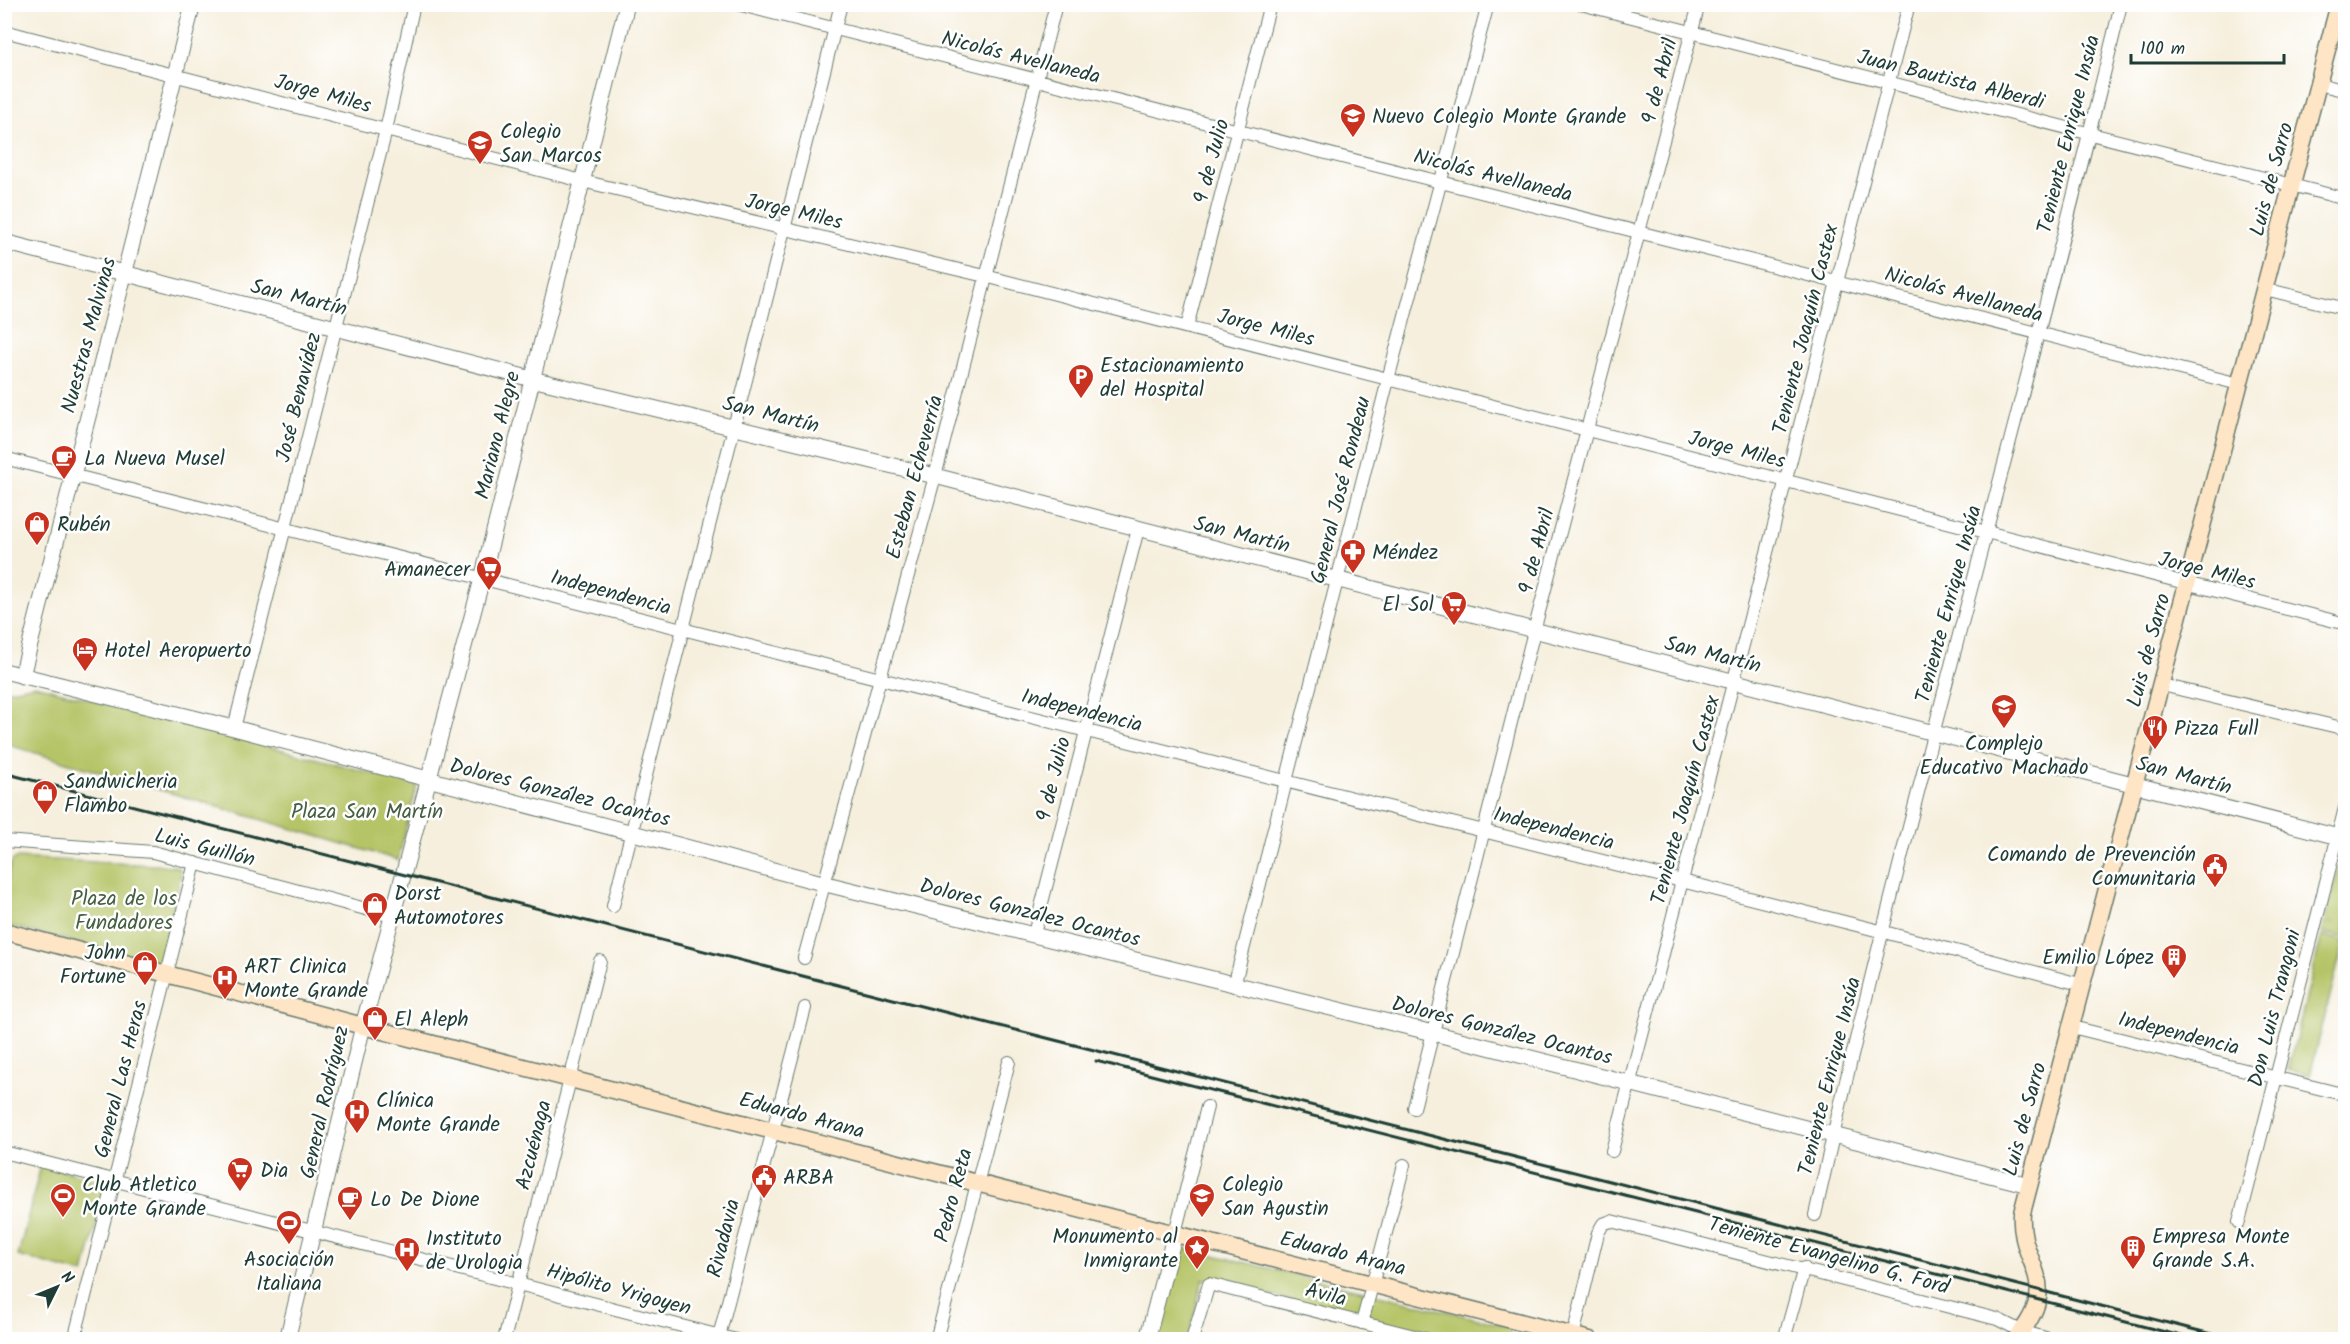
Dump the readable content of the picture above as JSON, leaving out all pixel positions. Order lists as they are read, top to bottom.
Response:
{
  "streets": {
    "main road": ["Luis de Sarro", "Eduardo Arana"],
    "street": [
      "Nicolás Avellaneda",
      "Juan Bautista Alberdi",
      "9 de Abril",
      "Jorge Miles",
      "Teniente Enrique Insúa",
      "9 de Julio",
      "San Martín",
      "Teniente Joaquín Castex",
      "Nuestras Malvinas",
      "José Benavídez",
      "Mariano Alegre",
      "Esteban Echeverría",
      "General José Rondeau",
      "Independencia",
      "Dolores González Ocantos",
      "Luis Guillón",
      "Don Luis Trangoni",
      "General Las Heras",
      "General Rodríguez",
      "Azcuénaga",
      "Pedro Reta",
      "Rivadavia",
      "Teniente Evangelino G. Ford",
      "Hipólito Yrigoyen",
      "Ávila"
    ]
  },
  "crossings": [
    ["Nicolás Avellaneda", "9 de Abril"],
    ["Nicolás Avellaneda", "Teniente Enrique Insúa"],
    ["Nicolás Avellaneda", "9 de Julio"],
    ["Nicolás Avellaneda", "Luis de Sarro"],
    ["Nicolás Avellaneda", "Teniente Joaquín Castex"],
    ["Nicolás Avellaneda", "Esteban Echeverría"],
    ["Nicolás Avellaneda", "General José Rondeau"],
    ["Juan Bautista Alberdi", "9 de Abril"],
    ["Juan Bautista Alberdi", "Teniente Enrique Insúa"],
    ["Juan Bautista Alberdi", "Luis de Sarro"],
    ["Juan Bautista Alberdi", "Teniente Joaquín Castex"],
    ["9 de Abril", "Jorge Miles"],
    ["9 de Abril", "San Martín"],
    ["9 de Abril", "Independencia"],
    ["9 de Abril", "Dolores González Ocantos"],
    ["Jorge Miles", "Teniente Enrique Insúa"],
    ["Jorge Miles", "9 de Julio"],
    ["Jorge Miles", "Luis de Sarro"],
    ["Jorge Miles", "Teniente Joaquín Castex"],
    ["Jorge Miles", "Nuestras Malvinas"],
    ["Jorge Miles", "José Benavídez"],
    ["Jorge Miles", "Mariano Alegre"],
    ["Jorge Miles", "Esteban Echeverría"],
    ["Jorge Miles", "General José Rondeau"],
    ["Teniente Enrique Insúa", "San Martín"],
    ["Teniente Enrique Insúa", "Independencia"],
    ["Teniente Enrique Insúa", "Dolores González Ocantos"],
    ["9 de Julio", "San Martín"],
    ["9 de Julio", "Independencia"],
    ["9 de Julio", "Dolores González Ocantos"],
    ["Luis de Sarro", "San Martín"],
    ["Luis de Sarro", "Independencia"],
    ["Luis de Sarro", "Dolores González Ocantos"],
    ["Luis de Sarro", "Teniente Evangelino G. Ford"],
    ["San Martín", "Teniente Joaquín Castex"],
    ["San Martín", "Nuestras Malvinas"],
    ["San Martín", "José Benavídez"],
    ["San Martín", "Mariano Alegre"],
    ["San Martín", "Esteban Echeverría"],
    ["San Martín", "General José Rondeau"],
    ["San Martín", "Don Luis Trangoni"],
    ["Teniente Joaquín Castex", "Independencia"],
    ["Teniente Joaquín Castex", "Dolores González Ocantos"],
    ["Nuestras Malvinas", "Independencia"],
    ["Nuestras Malvinas", "Dolores González Ocantos"],
    ["José Benavídez", "Independencia"],
    ["José Benavídez", "Dolores González Ocantos"],
    ["Mariano Alegre", "Independencia"],
    ["Mariano Alegre", "Dolores González Ocantos"],
    ["Mariano Alegre", "General Rodríguez"],
    ["Esteban Echeverría", "Independencia"],
    ["Esteban Echeverría", "Dolores González Ocantos"],
    ["General José Rondeau", "Independencia"],
    ["General José Rondeau", "Dolores González Ocantos"],
    ["Independencia", "Don Luis Trangoni"],
    ["Luis Guillón", "General Las Heras"],
    ["Luis Guillón", "General Rodríguez"],
    ["General Las Heras", "Eduardo Arana"],
    ["General Las Heras", "Hipólito Yrigoyen"],
    ["General Rodríguez", "Eduardo Arana"],
    ["General Rodríguez", "Hipólito Yrigoyen"],
    ["Eduardo Arana", "Azcuénaga"],
    ["Eduardo Arana", "Pedro Reta"],
    ["Eduardo Arana", "Rivadavia"],
    ["Eduardo Arana", "Teniente Evangelino G. Ford"],
    ["Azcuénaga", "Hipólito Yrigoyen"],
    ["Rivadavia", "Hipólito Yrigoyen"]
  ],
  "parks": ["Plaza San Martín", "Plaza de los Fundadores"],
  "places": {
    "school or university": [
      "Nuevo Colegio Monte Grande",
      "Colegio San Marcos",
      "Complejo Educativo Machado",
      "Colegio San Agustin"
    ],
    "parking": ["Estacionamiento del Hospital"],
    "cafe": ["La Nueva Musel", "Lo De Dione"],
    "shop": [
      "Rubén",
      "Sandwicheria Flambo",
      "Dorst Automotores",
      "John Fortune",
      "El Aleph"
    ],
    "pharmacy": ["Méndez"],
    "supermarket": ["Amanecer", "El Sol", "Dia"],
    "hotel": ["Hotel Aeropuerto"],
    "restaurant": ["Pizza Full"],
    "public building": ["Comando de Prevención Comunitaria", "ARBA"],
    "building": ["Emilio López", "Empresa Monte Grande S.A."],
    "hospital": ["ART Clinica Monte Grande", "Clínica Monte Grande", "Instituto de Urologia"],
    "sports": ["Club Atletico Monte Grande", "Asociación Italiana"],
    "place": ["Monumento al Inmigrante"]
  },
  "scale_bar": "100 m",
  "north": "top right"
}
